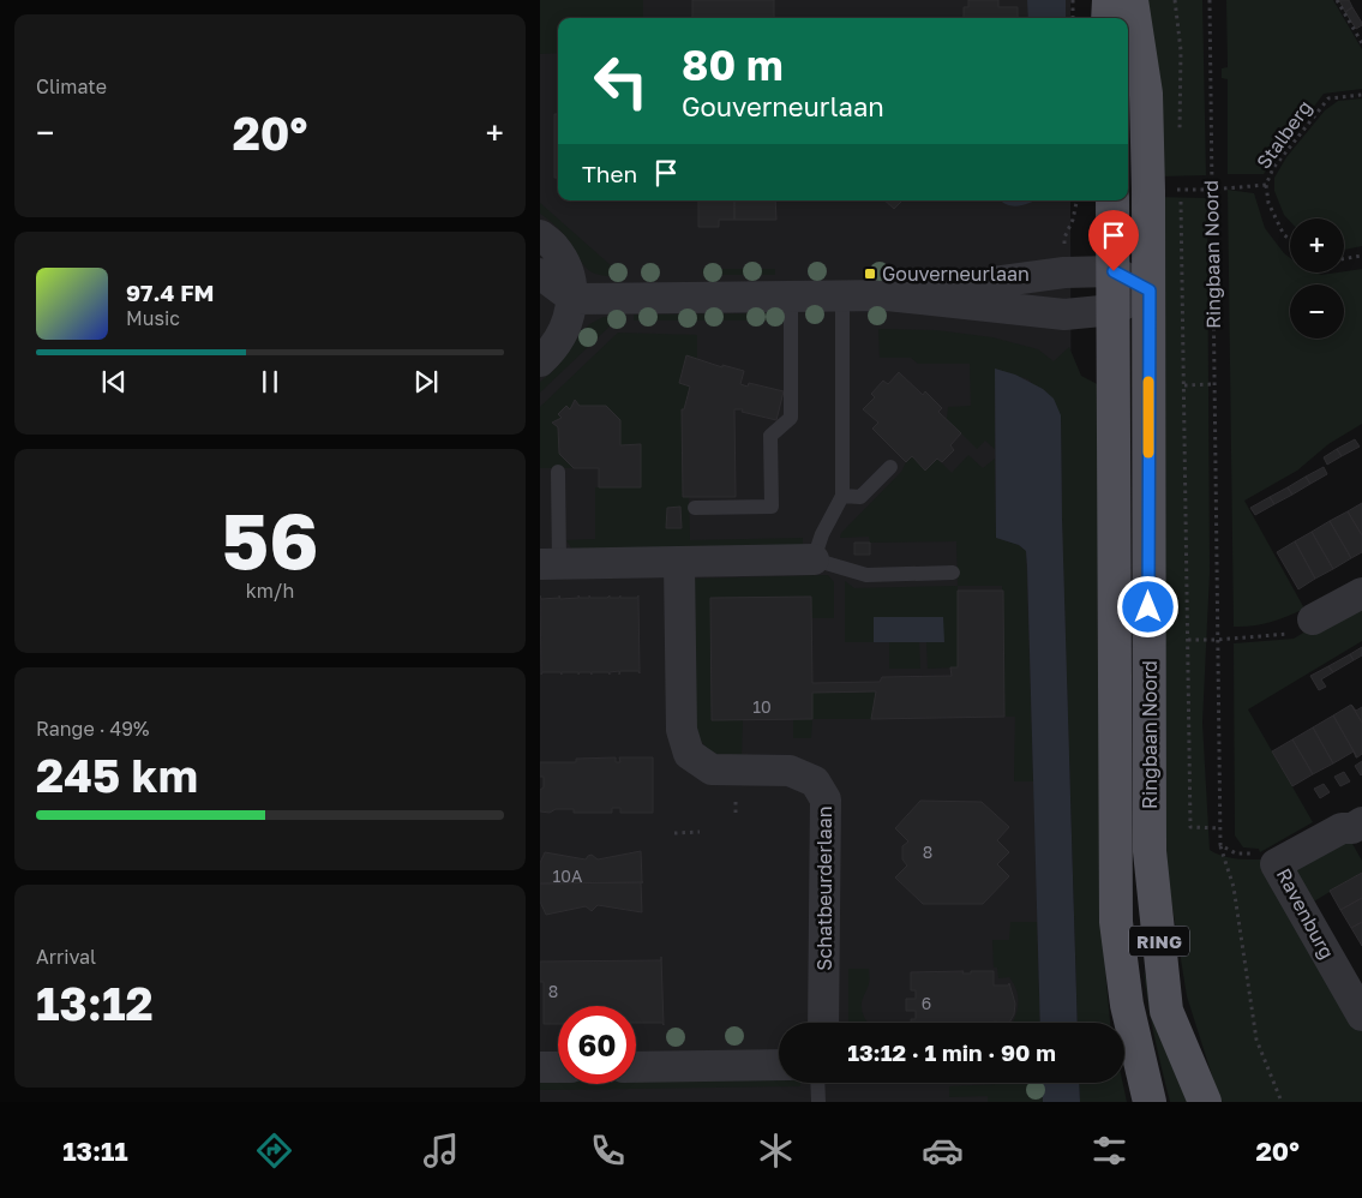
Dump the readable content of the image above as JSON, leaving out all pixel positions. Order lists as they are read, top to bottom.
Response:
{
  "streets": {
    "main road": ["Ringbaan Noord", "RING"],
    "street": ["Schatbeurderlaan", "Ravenburg"],
    "path": ["Stalberg"]
  },
  "places": {
    "transit": ["Gouverneurlaan"]
  },
  "house_numbers": [
    "10",
    "8",
    "10A",
    "8",
    "6"
  ],
  "page": {
    "tile": [
      "Climate",
      ["56", "km/h"],
      ["Range · 49%", "245 km"],
      ["Arrival", "13:12"]
    ],
    "turn": ["80 m", "Gouverneurlaan"],
    "heat": ["−", "20°", "+"],
    "then": "Then",
    "map_buttons": ["+", "−"],
    "song": ["97.4 FM", "Music"],
    "limit": "60",
    "trip": "13:12 · 1 min · 90 m",
    "tabs": ["13:11", "20°"]
  }
}
